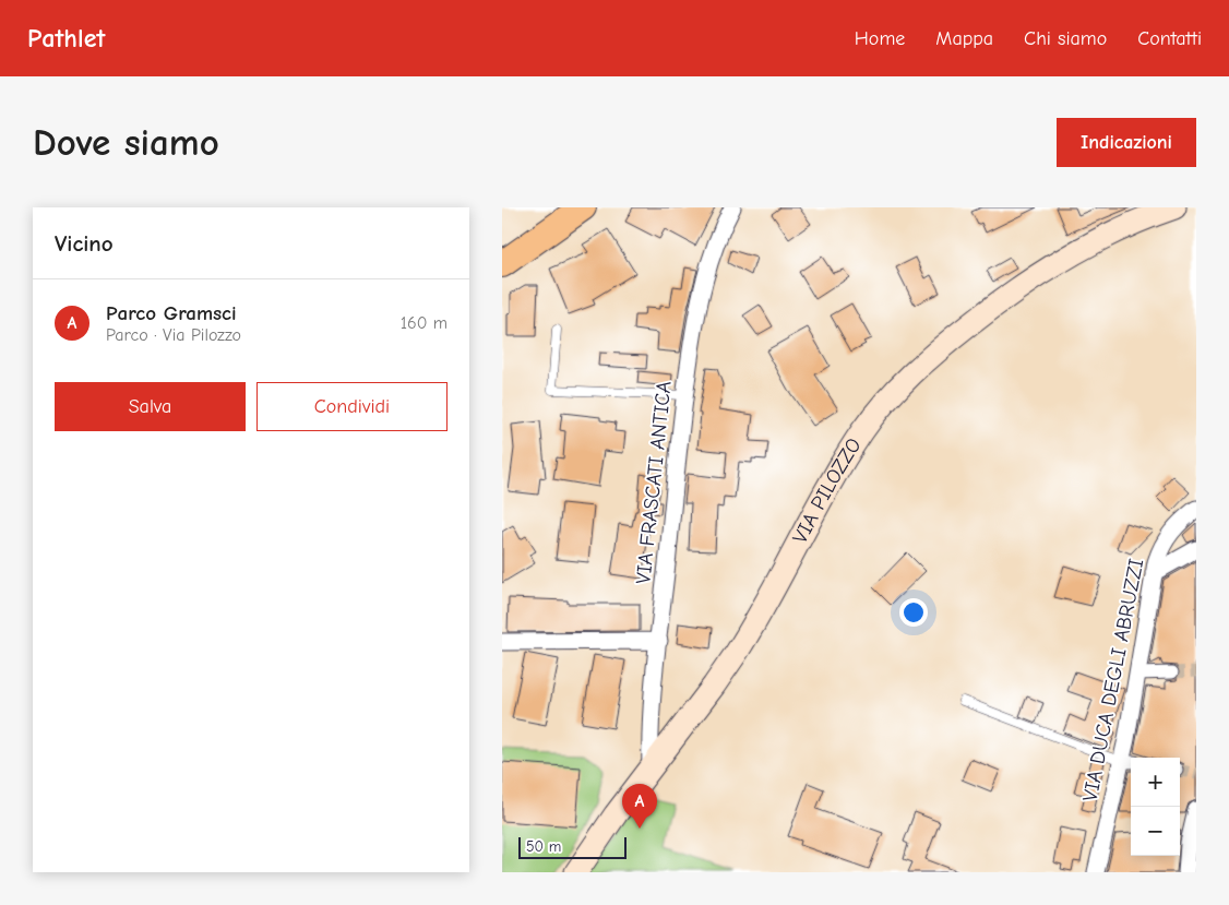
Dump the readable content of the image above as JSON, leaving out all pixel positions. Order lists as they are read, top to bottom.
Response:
{
  "streets": {
    "main road": ["VIA PILOZZO"],
    "street": ["VIA FRASCATI ANTICA", "VIA DUCA DEGLI ABRUZZI"]
  },
  "crossings": [
    ["VIA FRASCATI ANTICA", "VIA PILOZZO"]
  ],
  "scale_bar": "50 m",
  "page": {
    "header": "Pathlet",
    "nav": [
      "Home",
      "Mappa",
      "Chi siamo",
      "Contatti"
    ],
    "buttons": [
      "Indicazioni",
      ["Salva", "Condividi"]
    ],
    "title": "Dove siamo",
    "heading": "Vicino",
    "list": [
      {
        "mark": "A",
        "name": "Parco Gramsci",
        "note": "Parco · Via Pilozzo",
        "value": "160 m"
      }
    ],
    "map_buttons": ["+", "−"],
    "pins": "A",
    "scale": "50 m"
  }
}
